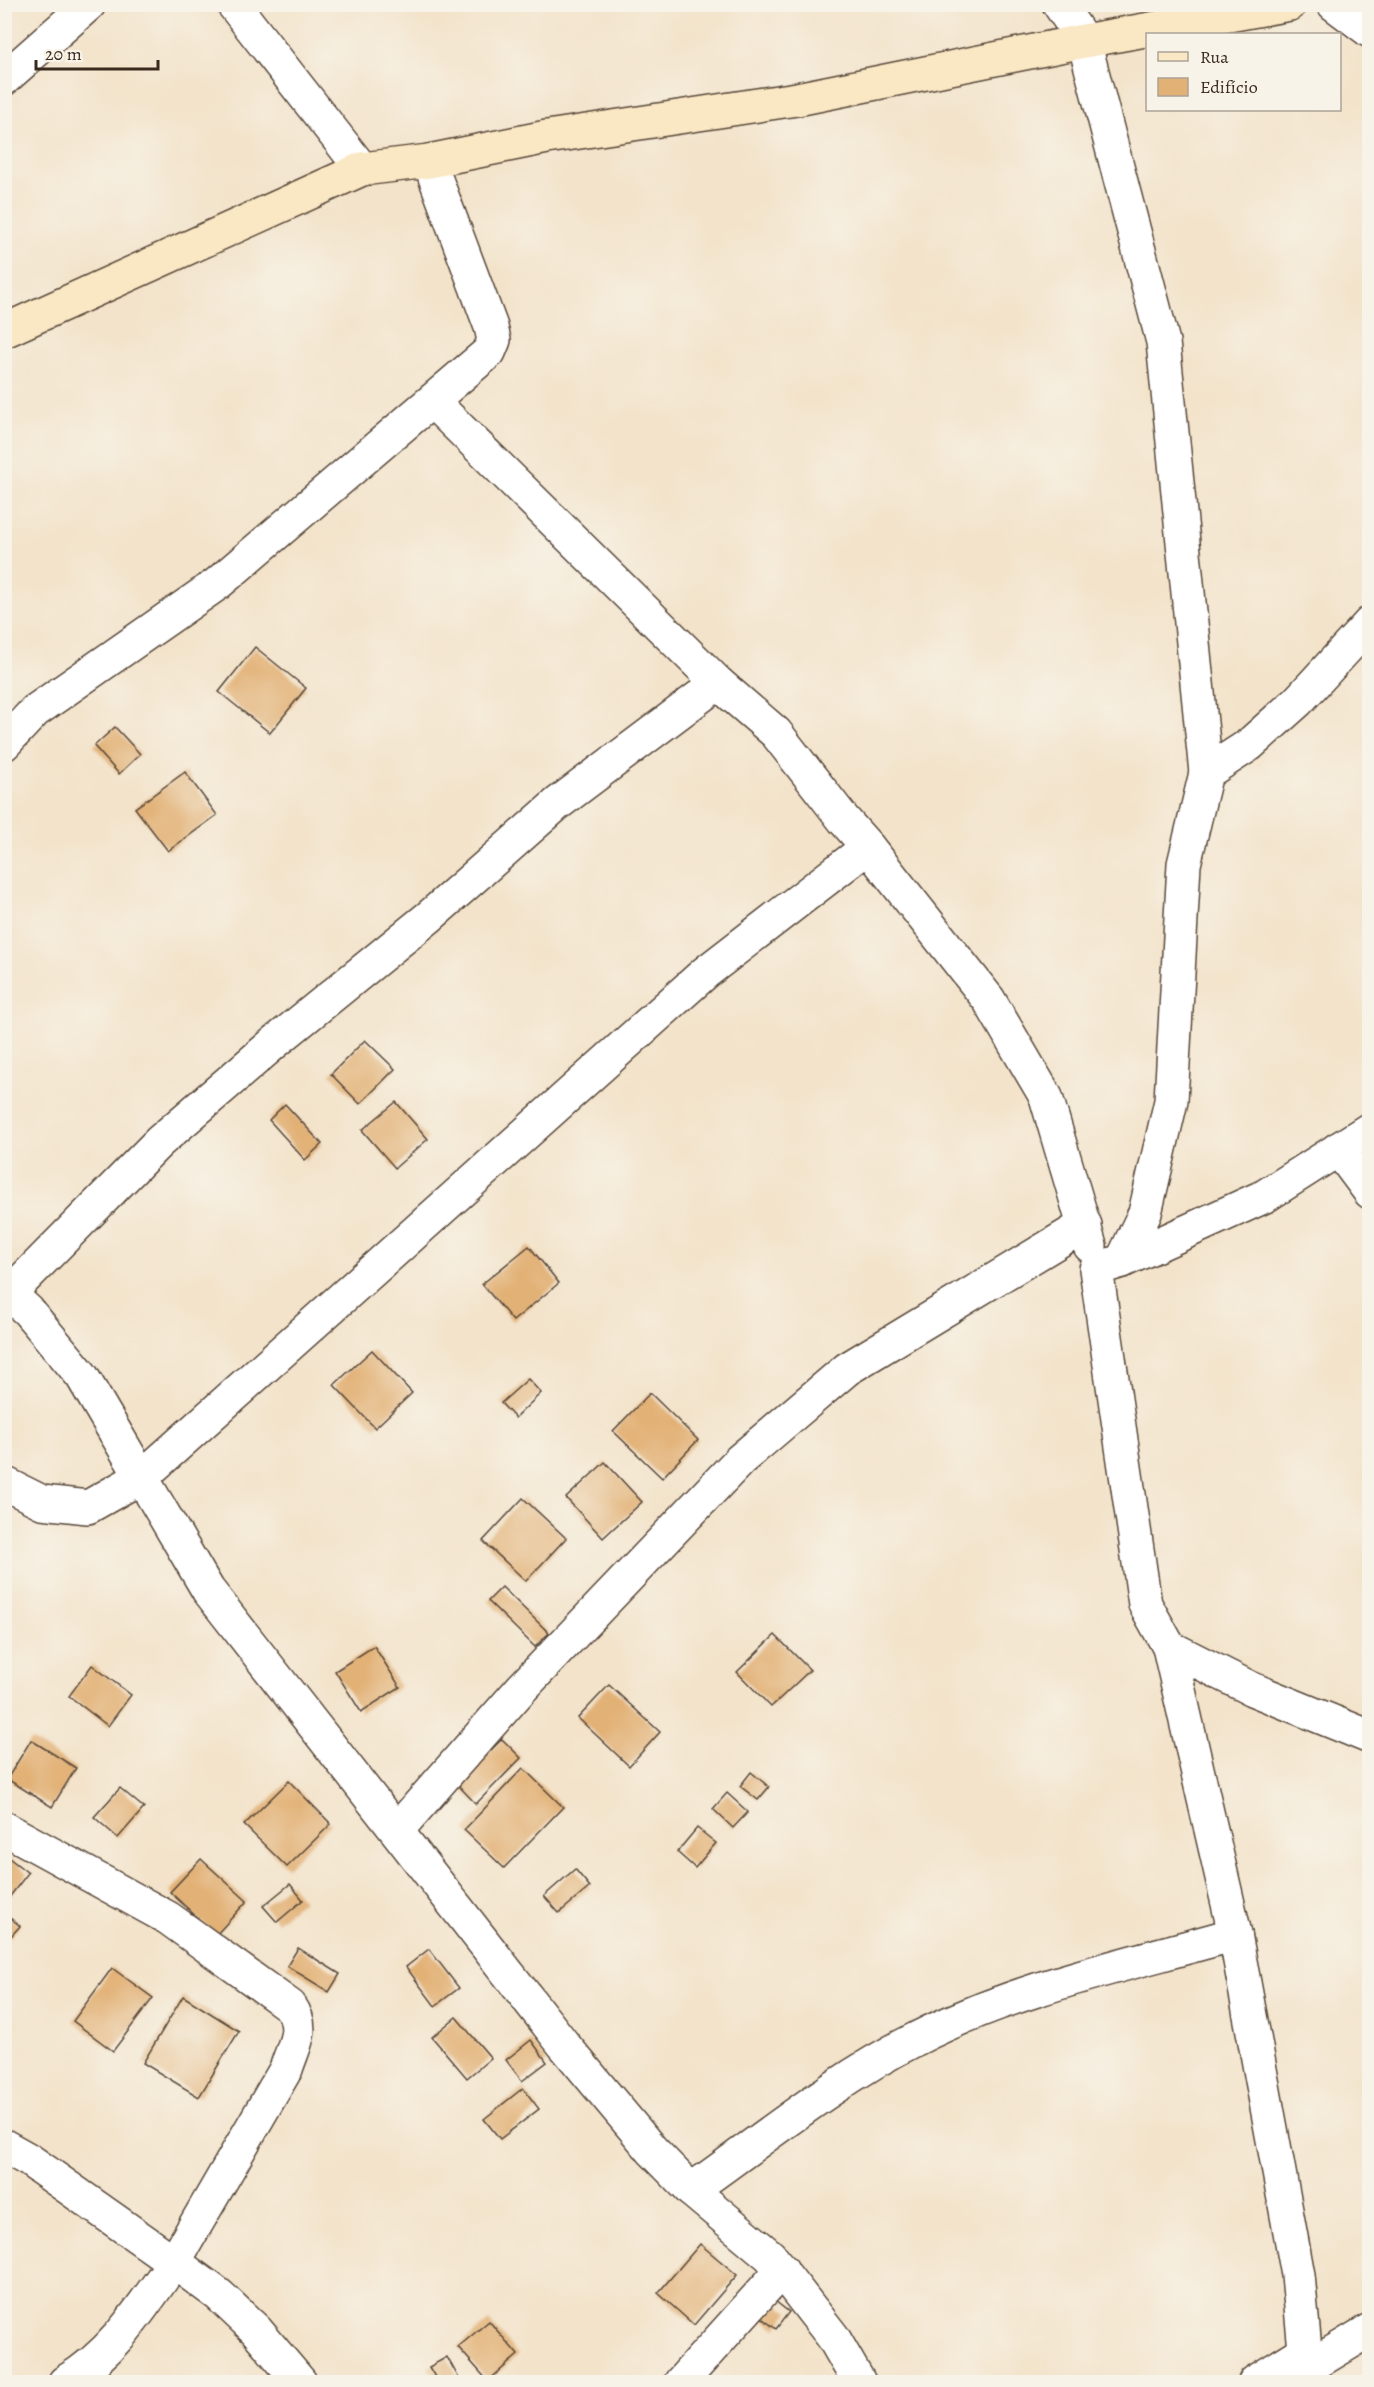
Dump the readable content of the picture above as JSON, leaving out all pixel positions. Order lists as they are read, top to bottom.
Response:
{
  "legend": ["Rua", "Edifício"],
  "scale_bar": "20 m"
}
